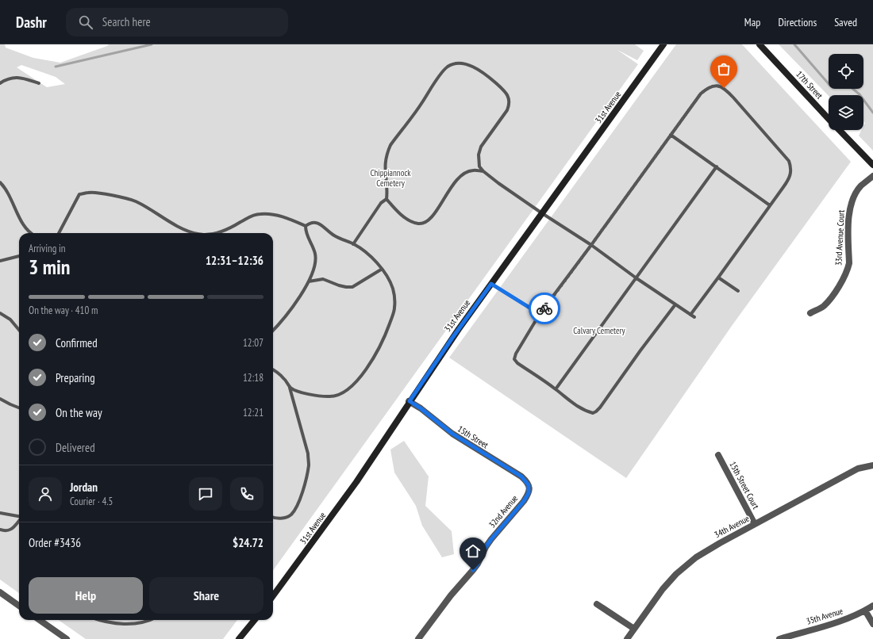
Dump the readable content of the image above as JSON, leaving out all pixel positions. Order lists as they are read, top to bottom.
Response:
{
  "streets": {
    "street": [
      "17th Street",
      "31st Avenue",
      "33rd Avenue Court",
      "15th Street",
      "15th Street Court",
      "32nd Avenue",
      "34th Avenue",
      "35th Avenue"
    ]
  },
  "crossings": [
    ["31st Avenue", "15th Street"],
    ["15th Street", "32nd Avenue"],
    ["15th Street Court", "34th Avenue"]
  ],
  "parks": ["Chippiannock Cemetery", "Calvary Cemetery"],
  "page": {
    "header": "Dashr",
    "search": "Search here",
    "nav": ["Map", "Directions", "Saved"],
    "heading": ["3 min", "Arriving in", "12:31–12:36"],
    "panel": [
      "Jordan",
      "Courier · 4.5",
      "Order #3436",
      "$24.72"
    ],
    "bar": "On the way · 410 m",
    "list": [
      ["Confirmed", "12:07"],
      ["Preparing", "12:18"],
      ["On the way", "12:21"],
      "Delivered"
    ],
    "buttons": ["Help", "Share"]
  }
}
